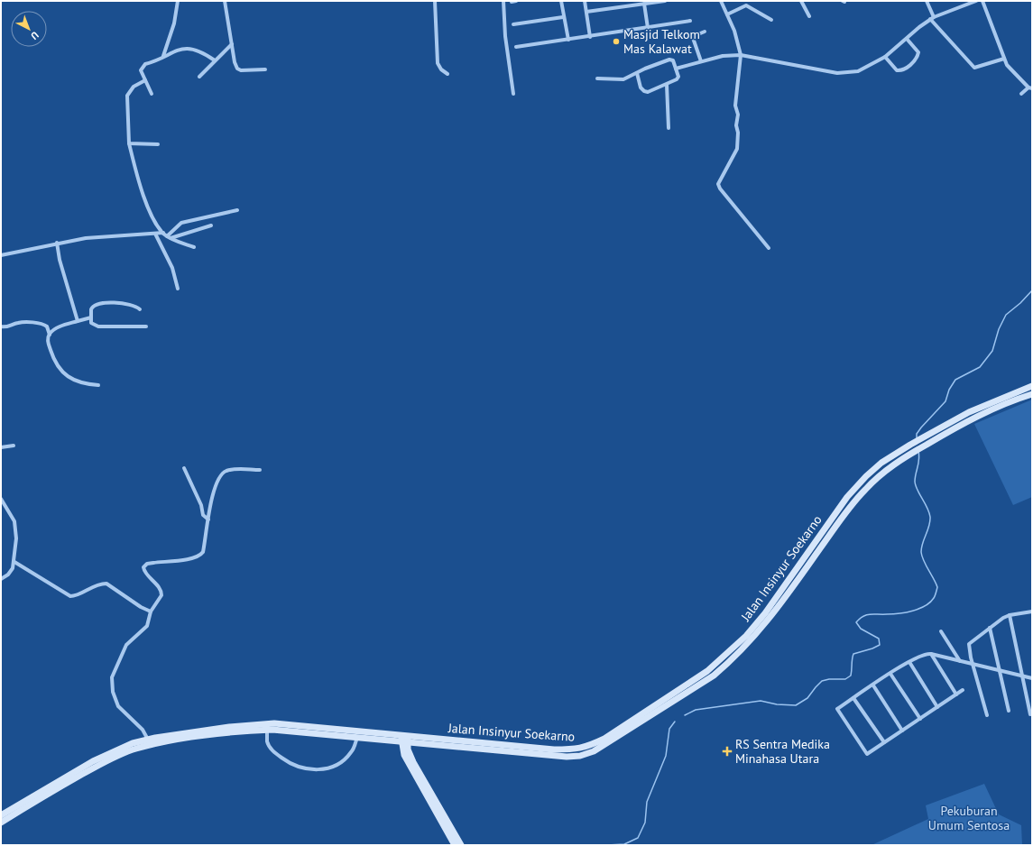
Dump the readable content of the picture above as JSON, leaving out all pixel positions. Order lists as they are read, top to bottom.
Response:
{
  "streets": {
    "main road": ["Jalan Insinyur Soekarno"]
  },
  "parks": ["Pekuburan Umum Sentosa"],
  "places": {
    "other": ["Masjid Telkom Mas Kalawat"],
    "health": ["RS Sentra Medika Minahasa Utara"]
  },
  "north": "bottom right"
}
